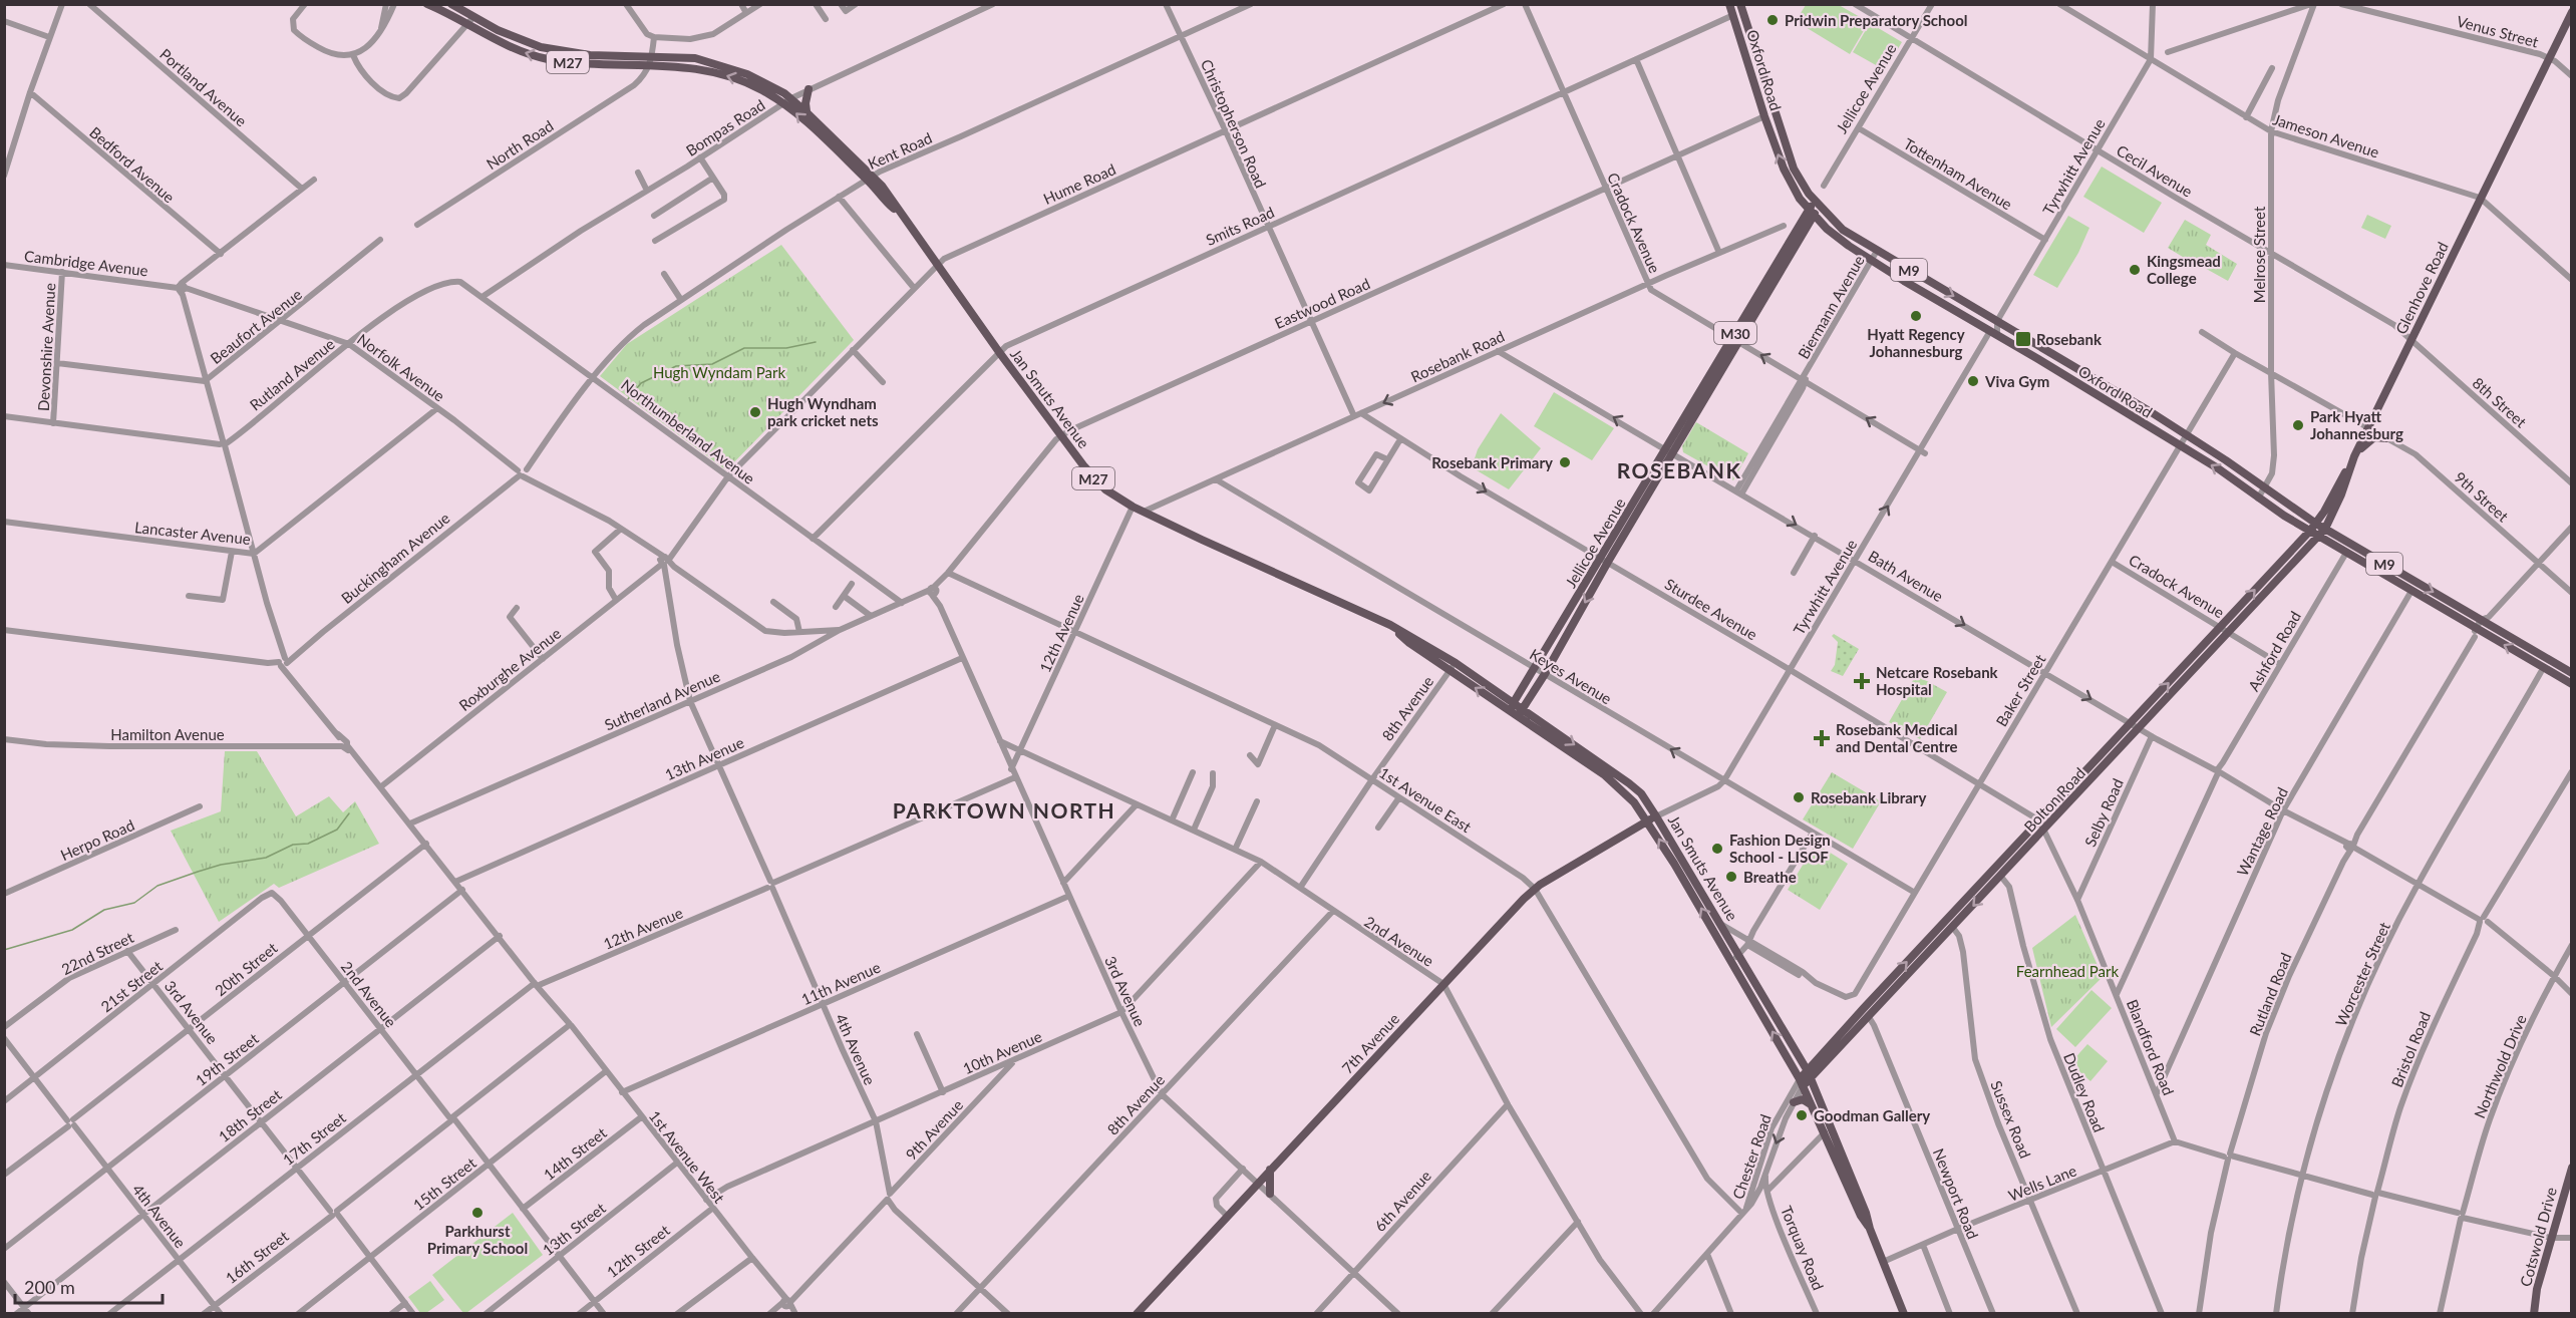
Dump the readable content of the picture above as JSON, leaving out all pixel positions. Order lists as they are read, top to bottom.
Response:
{
  "streets": {
    "main road": [
      "M27",
      "Oxford Road",
      "Jellicoe Avenue",
      "Tyrwhitt Avenue",
      "M9",
      "Glenhove Road",
      "M30",
      "Jan Smuts Avenue",
      "Bolton Road",
      "7th Avenue",
      "Cotswold Drive"
    ],
    "street": [
      "Venus Street",
      "Portland Avenue",
      "Christopherson Road",
      "Bompas Road",
      "Jameson Avenue",
      "North Road",
      "Kent Road",
      "Bedford Avenue",
      "Cecil Avenue",
      "Tottenham Avenue",
      "Hume Road",
      "Cradock Avenue",
      "Smits Road",
      "Melrose Street",
      "Cambridge Avenue",
      "Eastwood Road",
      "Biermann Avenue",
      "Beaufort Avenue",
      "Devonshire Avenue",
      "Rosebank Road",
      "Norfolk Avenue",
      "Rutland Avenue",
      "8th Street",
      "Northumberland Avenue",
      "9th Street",
      "Lancaster Avenue",
      "Buckingham Avenue",
      "Bath Avenue",
      "Sturdee Avenue",
      "12th Avenue",
      "Ashford Road",
      "Roxburghe Avenue",
      "Keyes Avenue",
      "Baker Street",
      "Sutherland Avenue",
      "8th Avenue",
      "Hamilton Avenue",
      "13th Avenue",
      "1st Avenue East",
      "Selby Road",
      "Wantage Road",
      "Herpo Road",
      "2nd Avenue",
      "22nd Street",
      "20th Street",
      "Worcester Street",
      "11th Avenue",
      "21st Street",
      "3rd Avenue",
      "Rutland Road",
      "Blandford Road",
      "4th Avenue",
      "Bristol Road",
      "10th Avenue",
      "19th Street",
      "Northwold Drive",
      "Dudley Road",
      "18th Street",
      "Sussex Road",
      "9th Avenue",
      "17th Street",
      "14th Street",
      "1st Avenue West",
      "Chester Road",
      "Wells Lane",
      "15th Street",
      "Newport Road",
      "6th Avenue",
      "13th Street",
      "Torquay Road",
      "12th Street",
      "16th Street"
    ]
  },
  "crossings": [
    ["Venus Street", "Glenhove Road"],
    ["Oxford Road", "Jellicoe Avenue"],
    ["Oxford Road", "Tyrwhitt Avenue"],
    ["Oxford Road", "Smits Road"],
    ["Oxford Road", "Melrose Street"],
    ["Oxford Road", "Glenhove Road"],
    ["Oxford Road", "Eastwood Road"],
    ["Oxford Road", "Biermann Avenue"],
    ["Oxford Road", "Ashford Road"],
    ["Oxford Road", "Baker Street"],
    ["Oxford Road", "Bolton Road"],
    ["Oxford Road", "Wantage Road"],
    ["Oxford Road", "Worcester Street"],
    ["Oxford Road", "Rutland Road"],
    ["Jellicoe Avenue", "Cecil Avenue"],
    ["Jellicoe Avenue", "Tottenham Avenue"],
    ["Jellicoe Avenue", "Cradock Avenue"],
    ["Jellicoe Avenue", "Jan Smuts Avenue"],
    ["Jellicoe Avenue", "Bath Avenue"],
    ["Jellicoe Avenue", "Sturdee Avenue"],
    ["Jellicoe Avenue", "Keyes Avenue"],
    ["Christopherson Road", "Kent Road"],
    ["Christopherson Road", "Hume Road"],
    ["Christopherson Road", "Smits Road"],
    ["Christopherson Road", "Eastwood Road"],
    ["Christopherson Road", "Rosebank Road"],
    ["Christopherson Road", "Sturdee Avenue"],
    ["Bompas Road", "Jan Smuts Avenue"],
    ["Bompas Road", "Northumberland Avenue"],
    ["Jameson Avenue", "Tyrwhitt Avenue"],
    ["Jameson Avenue", "Melrose Street"],
    ["Jameson Avenue", "Glenhove Road"],
    ["North Road", "Jan Smuts Avenue"],
    ["Kent Road", "Norfolk Avenue"],
    ["Kent Road", "Jan Smuts Avenue"],
    ["Kent Road", "Northumberland Avenue"],
    ["Kent Road", "Buckingham Avenue"],
    ["Tyrwhitt Avenue", "Cecil Avenue"],
    ["Tyrwhitt Avenue", "Tottenham Avenue"],
    ["Tyrwhitt Avenue", "Cradock Avenue"],
    ["Tyrwhitt Avenue", "Jan Smuts Avenue"],
    ["Tyrwhitt Avenue", "Bath Avenue"],
    ["Tyrwhitt Avenue", "Sturdee Avenue"],
    ["Tyrwhitt Avenue", "Keyes Avenue"],
    ["Tyrwhitt Avenue", "7th Avenue"],
    ["Cecil Avenue", "Melrose Street"],
    ["Cecil Avenue", "Glenhove Road"],
    ["Cecil Avenue", "8th Street"],
    ["Hume Road", "Jan Smuts Avenue"],
    ["Hume Road", "Northumberland Avenue"],
    ["Hume Road", "Roxburghe Avenue"],
    ["Cradock Avenue", "Smits Road"],
    ["Cradock Avenue", "Eastwood Road"],
    ["Cradock Avenue", "Biermann Avenue"],
    ["Cradock Avenue", "Rosebank Road"],
    ["Cradock Avenue", "Baker Street"],
    ["Cradock Avenue", "Bolton Road"],
    ["Smits Road", "Jan Smuts Avenue"],
    ["Smits Road", "Northumberland Avenue"],
    ["Cambridge Avenue", "Devonshire Avenue"],
    ["Cambridge Avenue", "Norfolk Avenue"],
    ["Glenhove Road", "8th Street"],
    ["Glenhove Road", "9th Street"],
    ["Glenhove Road", "Bolton Road"],
    ["Eastwood Road", "Jan Smuts Avenue"],
    ["Eastwood Road", "Sutherland Avenue"],
    ["Eastwood Road", "1st Avenue East"],
    ["Eastwood Road", "3rd Avenue"],
    ["Biermann Avenue", "Bath Avenue"],
    ["Beaufort Avenue", "Devonshire Avenue"],
    ["Beaufort Avenue", "Norfolk Avenue"],
    ["Rosebank Road", "Jan Smuts Avenue"],
    ["Rosebank Road", "Bath Avenue"],
    ["Rosebank Road", "Sturdee Avenue"],
    ["Rosebank Road", "Keyes Avenue"],
    ["Norfolk Avenue", "Rutland Avenue"],
    ["Norfolk Avenue", "Lancaster Avenue"],
    ["Norfolk Avenue", "Buckingham Avenue"],
    ["Rutland Avenue", "Northumberland Avenue"],
    ["Rutland Avenue", "1st Avenue West"],
    ["Jan Smuts Avenue", "12th Avenue"],
    ["Jan Smuts Avenue", "Baker Street"],
    ["Jan Smuts Avenue", "8th Avenue"],
    ["Jan Smuts Avenue", "Bolton Road"],
    ["Jan Smuts Avenue", "7th Avenue"],
    ["Jan Smuts Avenue", "Chester Road"],
    ["Jan Smuts Avenue", "Wells Lane"],
    ["Northumberland Avenue", "Roxburghe Avenue"],
    ["Northumberland Avenue", "Sutherland Avenue"],
    ["9th Street", "Rutland Road"],
    ["Lancaster Avenue", "1st Avenue West"],
    ["Buckingham Avenue", "1st Avenue West"],
    ["Bath Avenue", "Ashford Road"],
    ["Bath Avenue", "Baker Street"],
    ["Bath Avenue", "Bolton Road"],
    ["Bath Avenue", "Selby Road"],
    ["Bath Avenue", "Wantage Road"],
    ["Bath Avenue", "Worcester Street"],
    ["Bath Avenue", "Rutland Road"],
    ["Bath Avenue", "Bristol Road"],
    ["Bath Avenue", "Northwold Drive"],
    ["Sturdee Avenue", "Baker Street"],
    ["Sturdee Avenue", "Bolton Road"],
    ["Sturdee Avenue", "Blandford Road"],
    ["12th Avenue", "1st Avenue East"],
    ["12th Avenue", "2nd Avenue"],
    ["12th Avenue", "3rd Avenue"],
    ["12th Avenue", "4th Avenue"],
    ["12th Avenue", "17th Street"],
    ["12th Avenue", "1st Avenue West"],
    ["Ashford Road", "Blandford Road"],
    ["Roxburghe Avenue", "4th Avenue"],
    ["Roxburghe Avenue", "1st Avenue West"],
    ["Keyes Avenue", "Baker Street"],
    ["Sutherland Avenue", "3rd Avenue"],
    ["Sutherland Avenue", "4th Avenue"],
    ["Sutherland Avenue", "1st Avenue West"],
    ["8th Avenue", "1st Avenue East"],
    ["8th Avenue", "2nd Avenue"],
    ["8th Avenue", "3rd Avenue"],
    ["Hamilton Avenue", "1st Avenue West"],
    ["13th Avenue", "3rd Avenue"],
    ["13th Avenue", "4th Avenue"],
    ["13th Avenue", "1st Avenue West"],
    ["1st Avenue East", "7th Avenue"],
    ["1st Avenue East", "Chester Road"],
    ["Bolton Road", "Blandford Road"],
    ["Bolton Road", "Dudley Road"],
    ["Bolton Road", "Sussex Road"],
    ["Bolton Road", "Chester Road"],
    ["Bolton Road", "Newport Road"],
    ["Selby Road", "Blandford Road"],
    ["Wantage Road", "Blandford Road"],
    ["2nd Avenue", "20th Street"],
    ["2nd Avenue", "21st Street"],
    ["2nd Avenue", "3rd Avenue"],
    ["2nd Avenue", "7th Avenue"],
    ["2nd Avenue", "10th Avenue"],
    ["2nd Avenue", "19th Street"],
    ["2nd Avenue", "18th Street"],
    ["2nd Avenue", "17th Street"],
    ["2nd Avenue", "14th Street"],
    ["2nd Avenue", "15th Street"],
    ["2nd Avenue", "6th Avenue"],
    ["2nd Avenue", "13th Street"],
    ["2nd Avenue", "12th Street"],
    ["2nd Avenue", "16th Street"],
    ["22nd Street", "3rd Avenue"],
    ["20th Street", "3rd Avenue"],
    ["20th Street", "4th Avenue"],
    ["20th Street", "1st Avenue West"],
    ["11th Avenue", "3rd Avenue"],
    ["11th Avenue", "4th Avenue"],
    ["11th Avenue", "1st Avenue West"],
    ["21st Street", "3rd Avenue"],
    ["21st Street", "4th Avenue"],
    ["3rd Avenue", "7th Avenue"],
    ["3rd Avenue", "10th Avenue"],
    ["3rd Avenue", "19th Street"],
    ["3rd Avenue", "18th Street"],
    ["3rd Avenue", "17th Street"],
    ["3rd Avenue", "15th Street"],
    ["3rd Avenue", "6th Avenue"],
    ["3rd Avenue", "16th Street"],
    ["Blandford Road", "Wells Lane"],
    ["4th Avenue", "10th Avenue"],
    ["4th Avenue", "19th Street"],
    ["4th Avenue", "18th Street"],
    ["4th Avenue", "9th Avenue"],
    ["4th Avenue", "17th Street"],
    ["4th Avenue", "16th Street"],
    ["10th Avenue", "9th Avenue"],
    ["10th Avenue", "1st Avenue West"],
    ["19th Street", "1st Avenue West"],
    ["Dudley Road", "Wells Lane"],
    ["18th Street", "1st Avenue West"],
    ["Sussex Road", "Wells Lane"],
    ["9th Avenue", "1st Avenue West"],
    ["17th Street", "1st Avenue West"],
    ["14th Street", "1st Avenue West"],
    ["1st Avenue West", "15th Street"],
    ["1st Avenue West", "13th Street"],
    ["1st Avenue West", "12th Street"],
    ["1st Avenue West", "16th Street"],
    ["Chester Road", "Torquay Road"],
    ["Wells Lane", "Newport Road"]
  ],
  "districts": ["ROSEBANK", "PARKTOWN NORTH"],
  "parks": ["Hugh Wyndam Park", "Fearnhead Park"],
  "places": {
    "other": [
      "Pridwin Preparatory School",
      "Kingsmead College",
      "Hyatt Regency Johannesburg",
      "Viva Gym",
      "Hugh Wyndham park cricket nets",
      "Park Hyatt Johannesburg",
      "Rosebank Primary",
      "Rosebank Library",
      "Fashion Design School - LISOF",
      "Breathe",
      "Goodman Gallery",
      "Parkhurst Primary School"
    ],
    "transit": ["Rosebank"],
    "health": ["Netcare Rosebank Hospital", "Rosebank Medical and Dental Centre"]
  },
  "scale_bar": "200 m"
}
